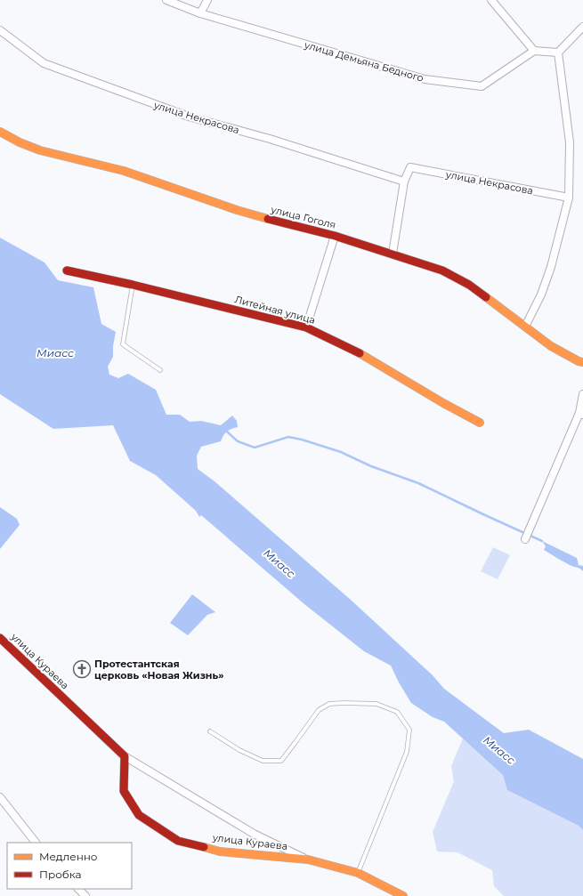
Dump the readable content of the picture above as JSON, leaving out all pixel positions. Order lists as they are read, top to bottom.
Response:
{
  "streets": {
    "street": [
      "улица Демьяна Бедного",
      "улица Некрасова",
      "улица Гоголя",
      "Литейная улица",
      "улица Кураева"
    ]
  },
  "water": ["Миасс"],
  "places": {
    "church": ["Протестантская церковь «Новая Жизнь»"]
  },
  "legend": ["Медленно", "Пробка"]
}
